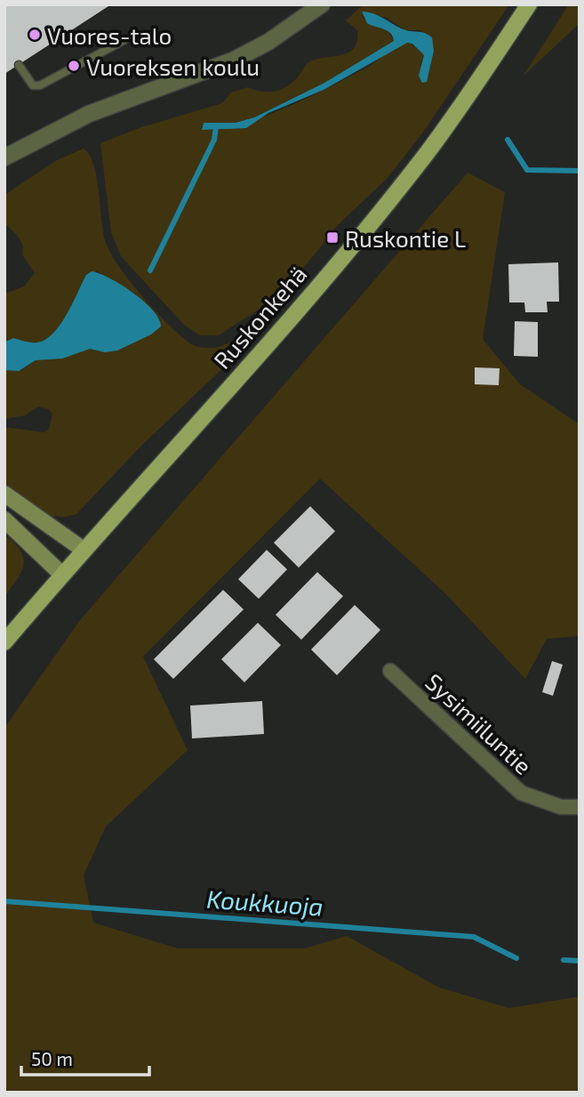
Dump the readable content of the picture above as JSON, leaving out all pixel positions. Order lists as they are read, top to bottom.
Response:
{
  "streets": {
    "main road": ["Ruskonkehä"],
    "street": ["Sysimiiluntie"]
  },
  "water": ["Koukkuoja"],
  "places": {
    "other": ["Vuores-talo", "Vuoreksen koulu"],
    "transit": ["Ruskontie L"]
  },
  "scale_bar": "50 m"
}
